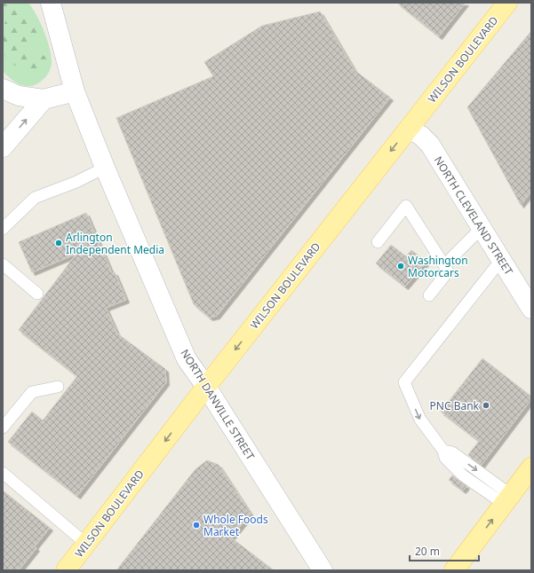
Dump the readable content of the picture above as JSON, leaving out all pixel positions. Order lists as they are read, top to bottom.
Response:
{
  "streets": {
    "main road": ["WILSON BOULEVARD"],
    "street": ["NORTH CLEVELAND STREET", "NORTH DANVILLE STREET"]
  },
  "crossings": [
    ["WILSON BOULEVARD", "NORTH CLEVELAND STREET"],
    ["WILSON BOULEVARD", "NORTH DANVILLE STREET"]
  ],
  "one_way": ["WILSON BOULEVARD"],
  "places": [
    "Arlington Independent Media",
    "Washington Motorcars",
    "PNC Bank",
    "Whole Foods Market"
  ],
  "scale_bar": "20 m"
}
